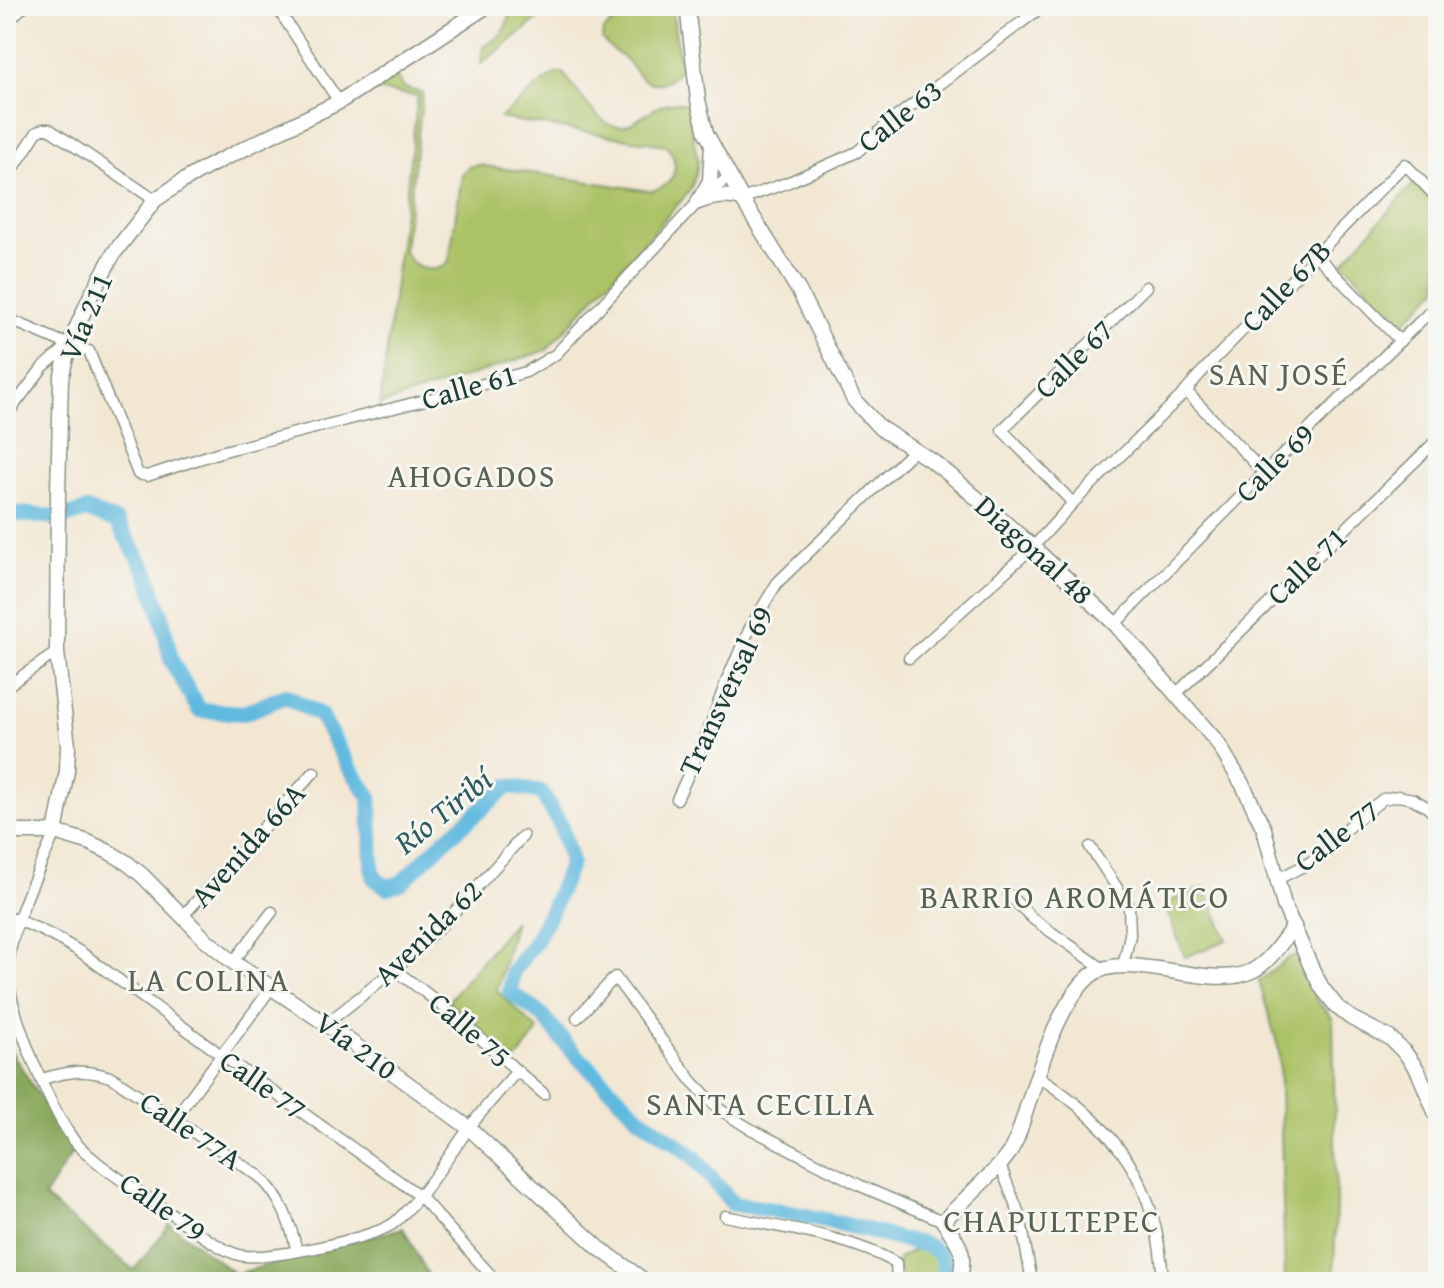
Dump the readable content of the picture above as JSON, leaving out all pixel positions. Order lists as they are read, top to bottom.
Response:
{
  "streets": {
    "street": [
      "Calle 63",
      "Calle 67B",
      "Vía 211",
      "Calle 67",
      "Calle 61",
      "Calle 69",
      "Diagonal 48",
      "Calle 71",
      "Transversal 69",
      "Calle 77",
      "Avenida 66A",
      "Avenida 62",
      "Calle 75",
      "Vía 210",
      "Calle 77A",
      "Calle 79"
    ]
  },
  "crossings": [
    ["Calle 63", "Diagonal 48"],
    ["Calle 67B", "Calle 67"],
    ["Calle 67B", "Diagonal 48"],
    ["Vía 211", "Calle 61"],
    ["Vía 211", "Vía 210"],
    ["Vía 211", "Calle 79"],
    ["Calle 61", "Diagonal 48"],
    ["Calle 69", "Diagonal 48"],
    ["Diagonal 48", "Calle 71"],
    ["Diagonal 48", "Transversal 69"],
    ["Diagonal 48", "Calle 77"],
    ["Calle 77", "Calle 79"],
    ["Avenida 66A", "Vía 210"],
    ["Avenida 62", "Calle 75"],
    ["Avenida 62", "Vía 210"],
    ["Calle 75", "Calle 79"],
    ["Vía 210", "Calle 79"],
    ["Calle 77A", "Calle 79"]
  ],
  "districts": [
    "SAN JOSÉ",
    "AHOGADOS",
    "BARRIO AROMÁTICO",
    "LA COLINA",
    "SANTA CECILIA",
    "CHAPULTEPEC"
  ],
  "water": ["Río Tiribí"]
}
